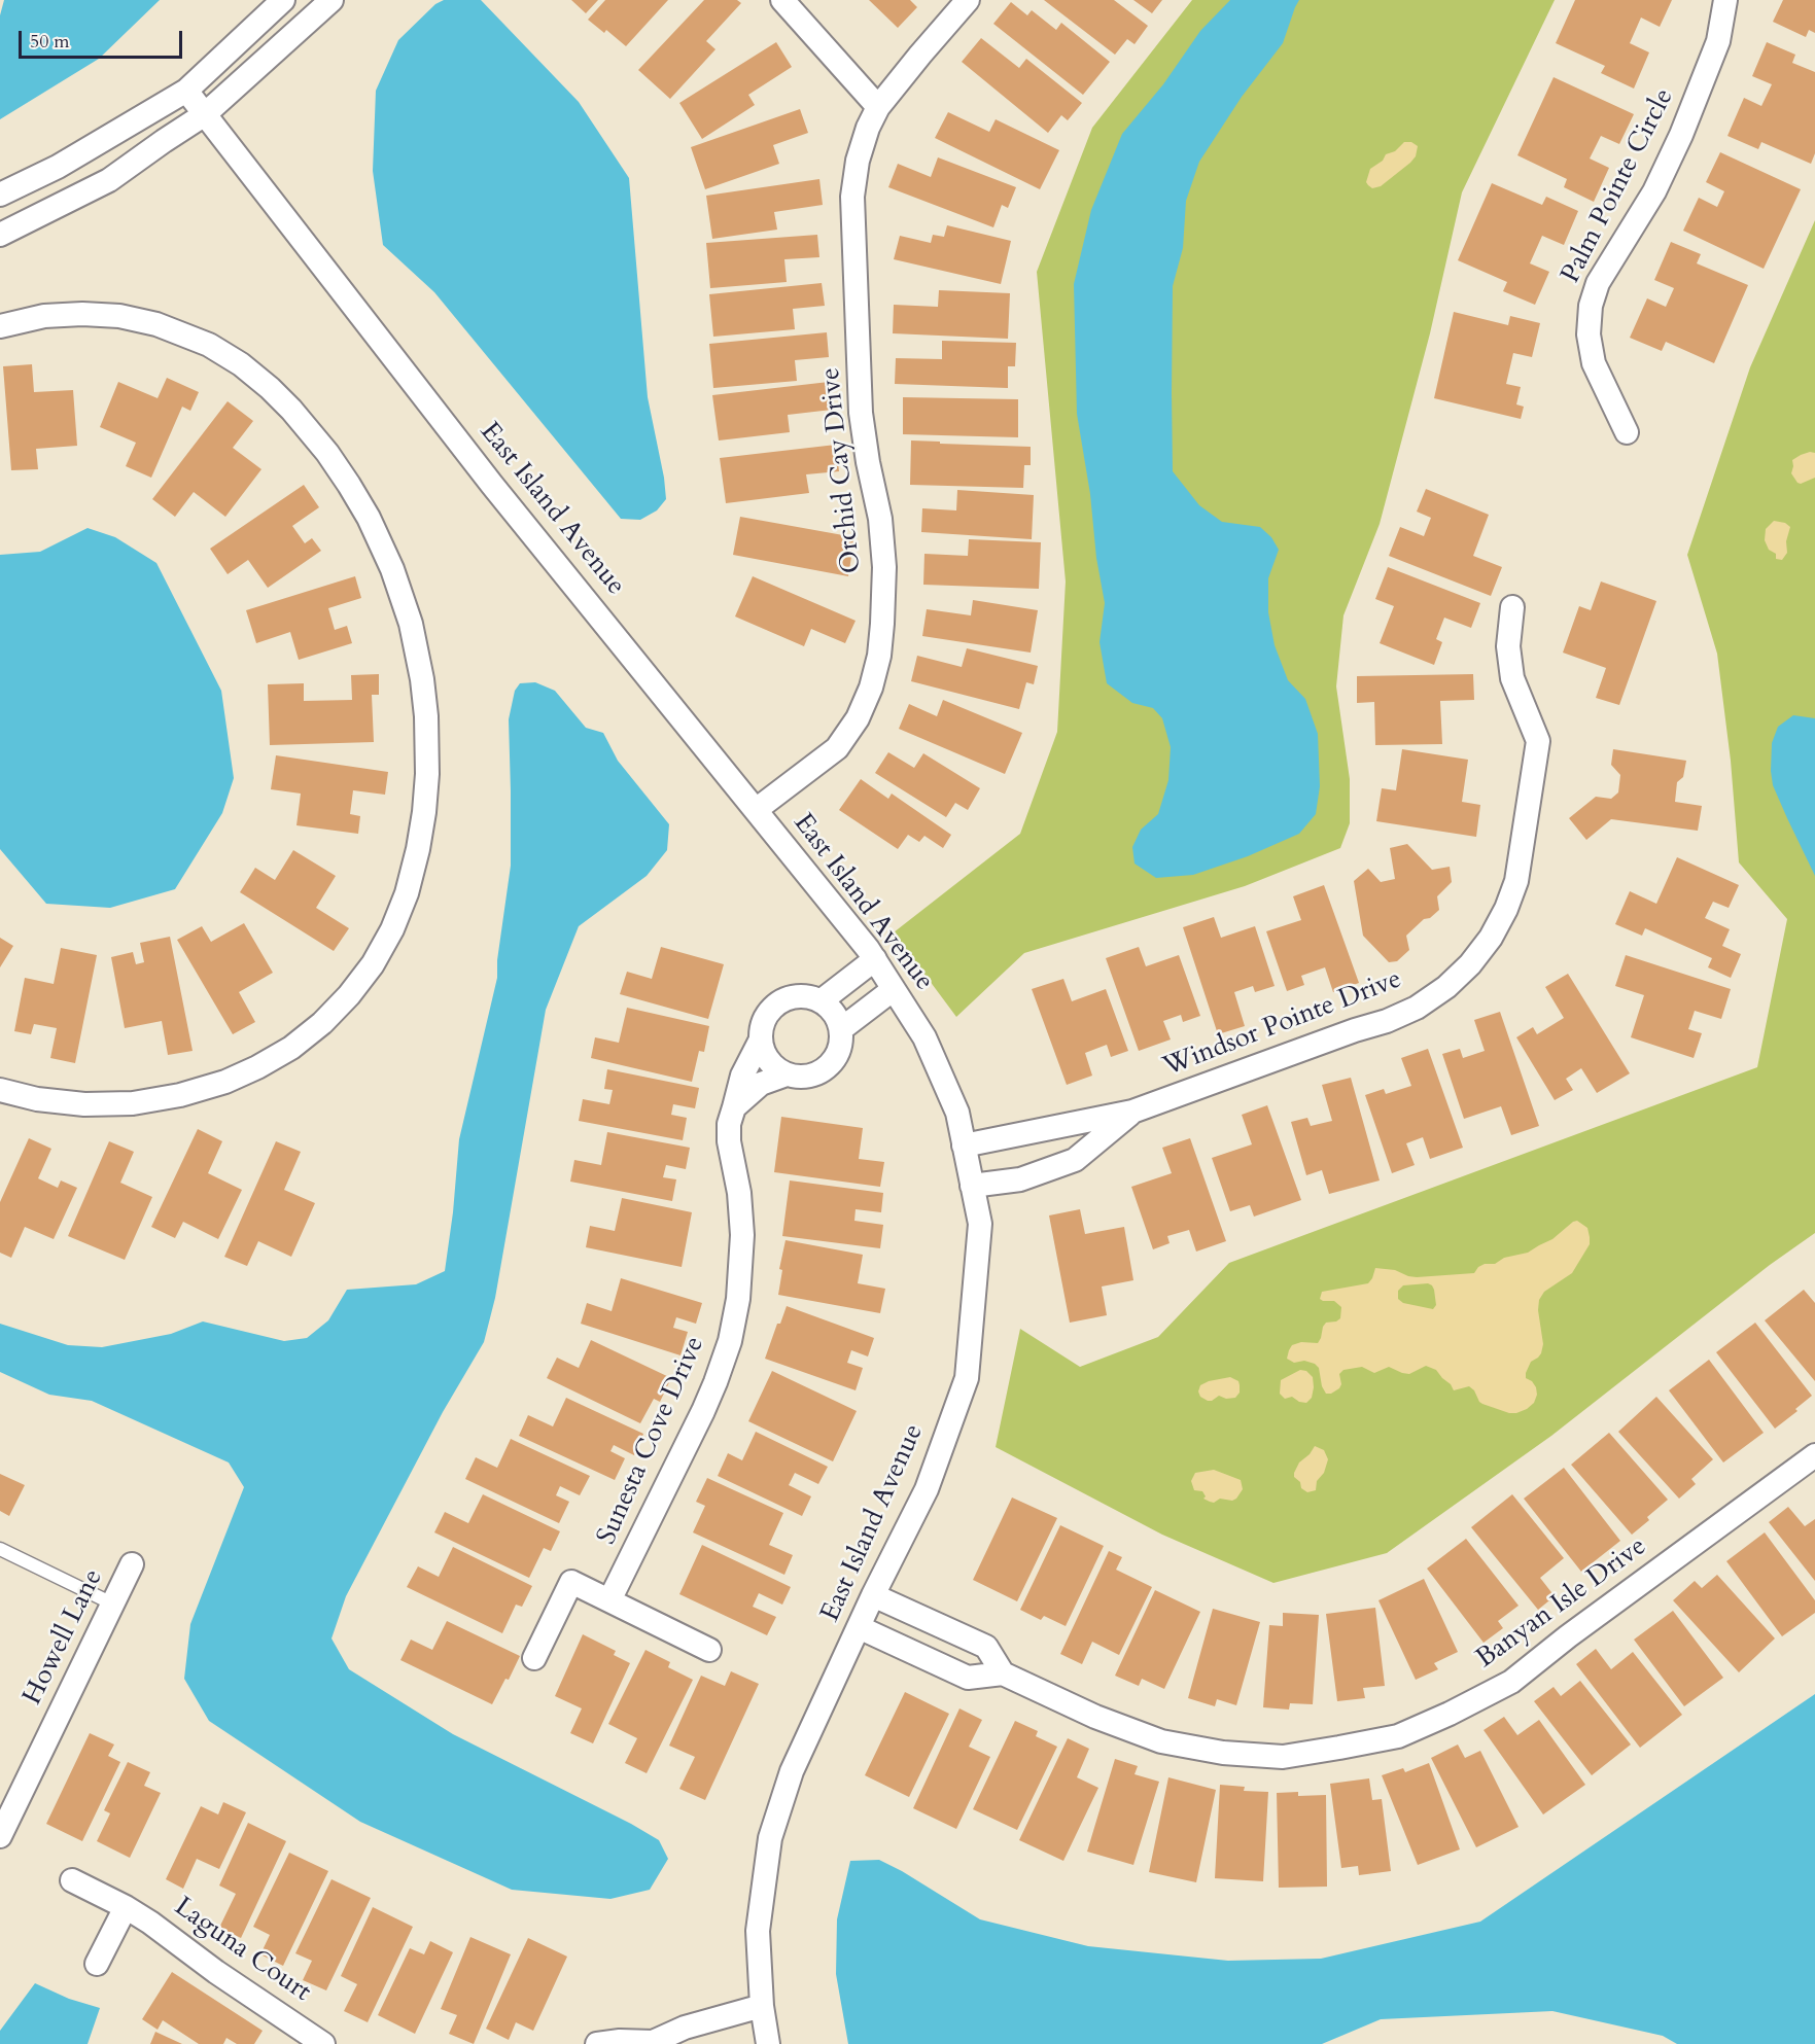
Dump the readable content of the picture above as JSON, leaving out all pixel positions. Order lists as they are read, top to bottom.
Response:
{
  "streets": {
    "street": [
      "Palm Pointe Circle",
      "Orchid Cay Drive",
      "East Island Avenue",
      "Windsor Pointe Drive",
      "Sunesta Cove Drive",
      "Banyan Isle Drive",
      "Howell Lane",
      "Laguna Court"
    ]
  },
  "crossings": [
    ["Orchid Cay Drive", "East Island Avenue"],
    ["East Island Avenue", "Windsor Pointe Drive"]
  ],
  "scale_bar": "50 m"
}
